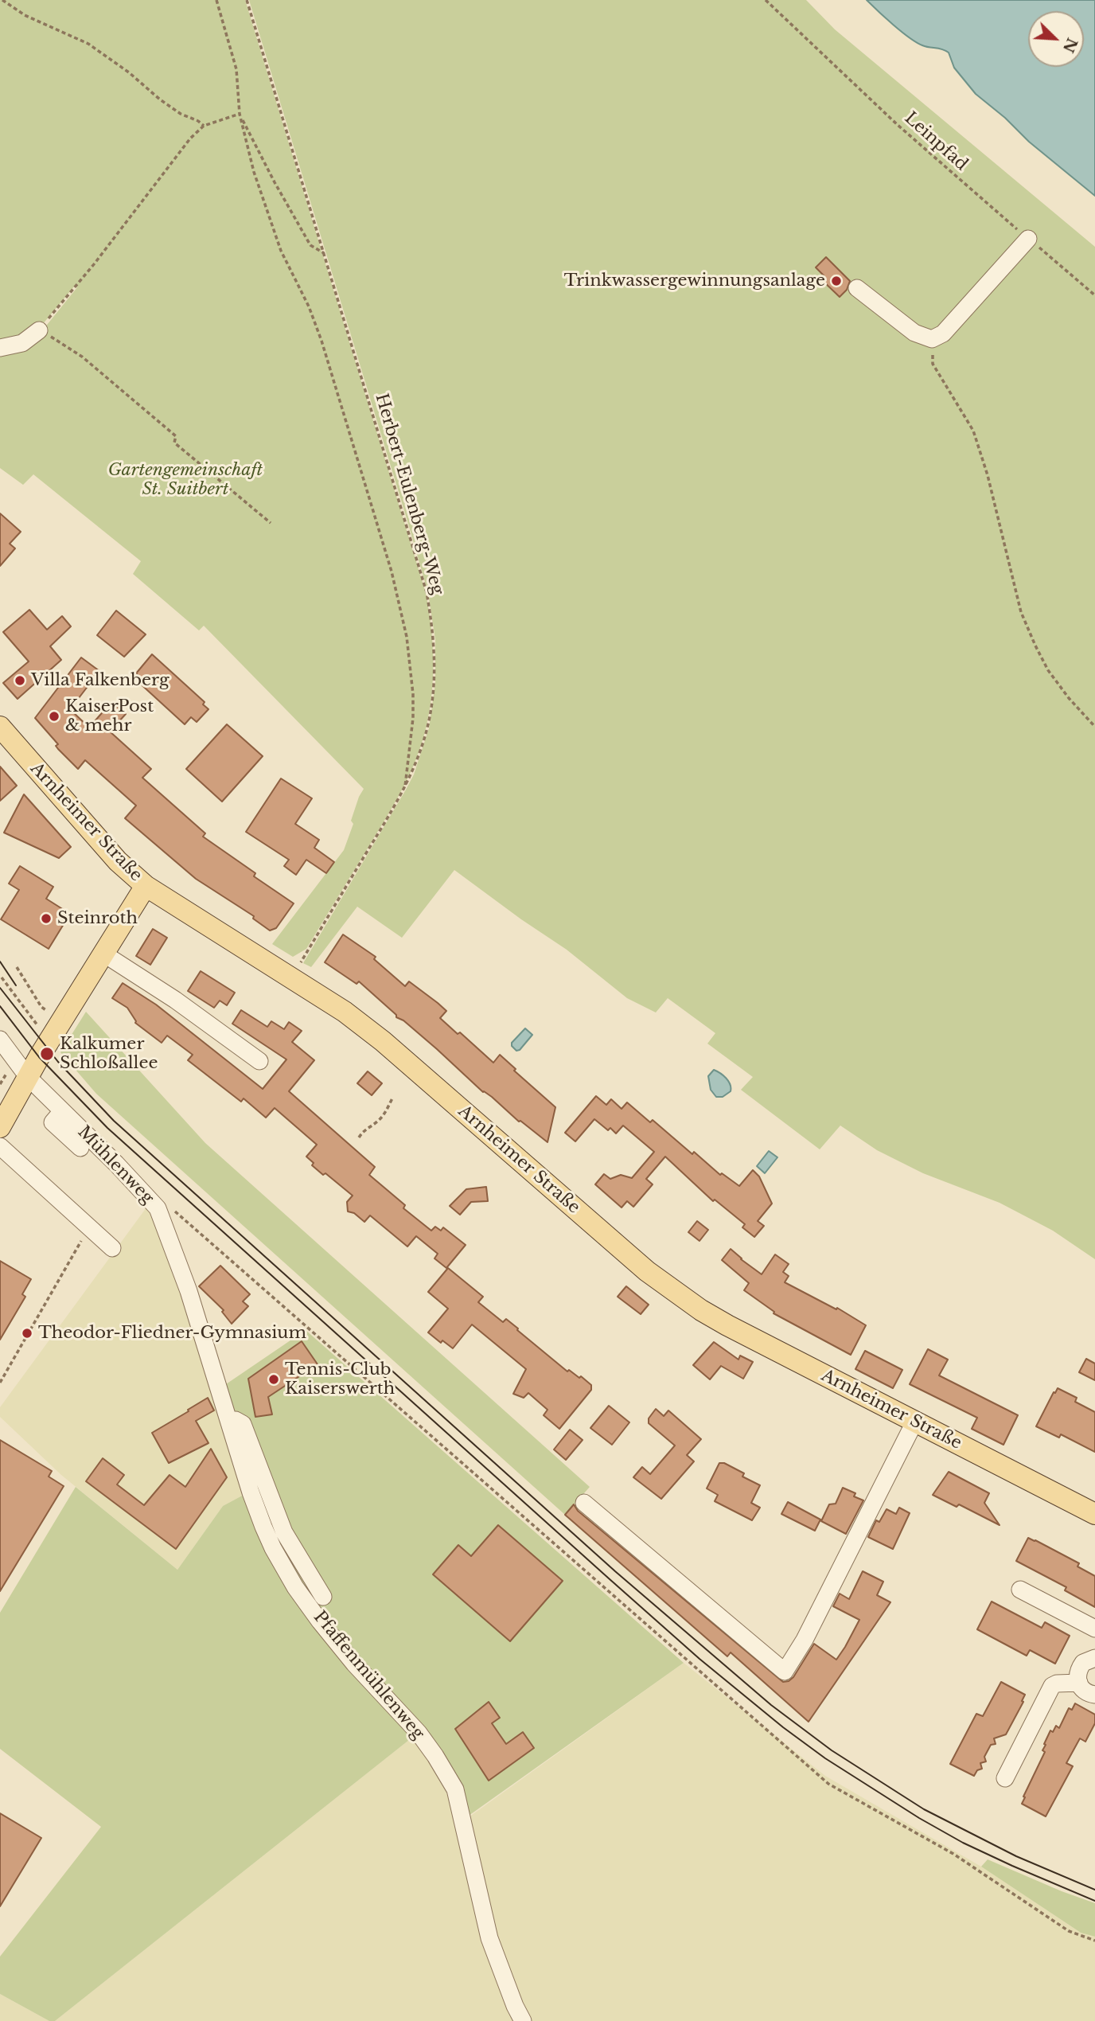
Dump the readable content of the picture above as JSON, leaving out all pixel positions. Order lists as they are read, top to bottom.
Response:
{
  "streets": {
    "main road": ["Arnheimer Straße"],
    "street": ["Mühlenweg", "Pfaffenmühlenweg"],
    "path": ["Leinpfad", "Herbert-Eulenberg-Weg"]
  },
  "crossings": [
    ["Herbert-Eulenberg-Weg", "Arnheimer Straße"],
    ["Mühlenweg", "Pfaffenmühlenweg"]
  ],
  "parks": ["Gartengemeinschaft St. Suitbert"],
  "places": [
    "Trinkwassergewinnungsanlage",
    "Villa Falkenberg",
    "KaiserPost & mehr",
    "Steinroth",
    "Kalkumer Schloßallee",
    "Theodor-Fliedner-Gymnasium",
    "Tennis-Club Kaiserswerth"
  ],
  "north": "bottom right"
}
